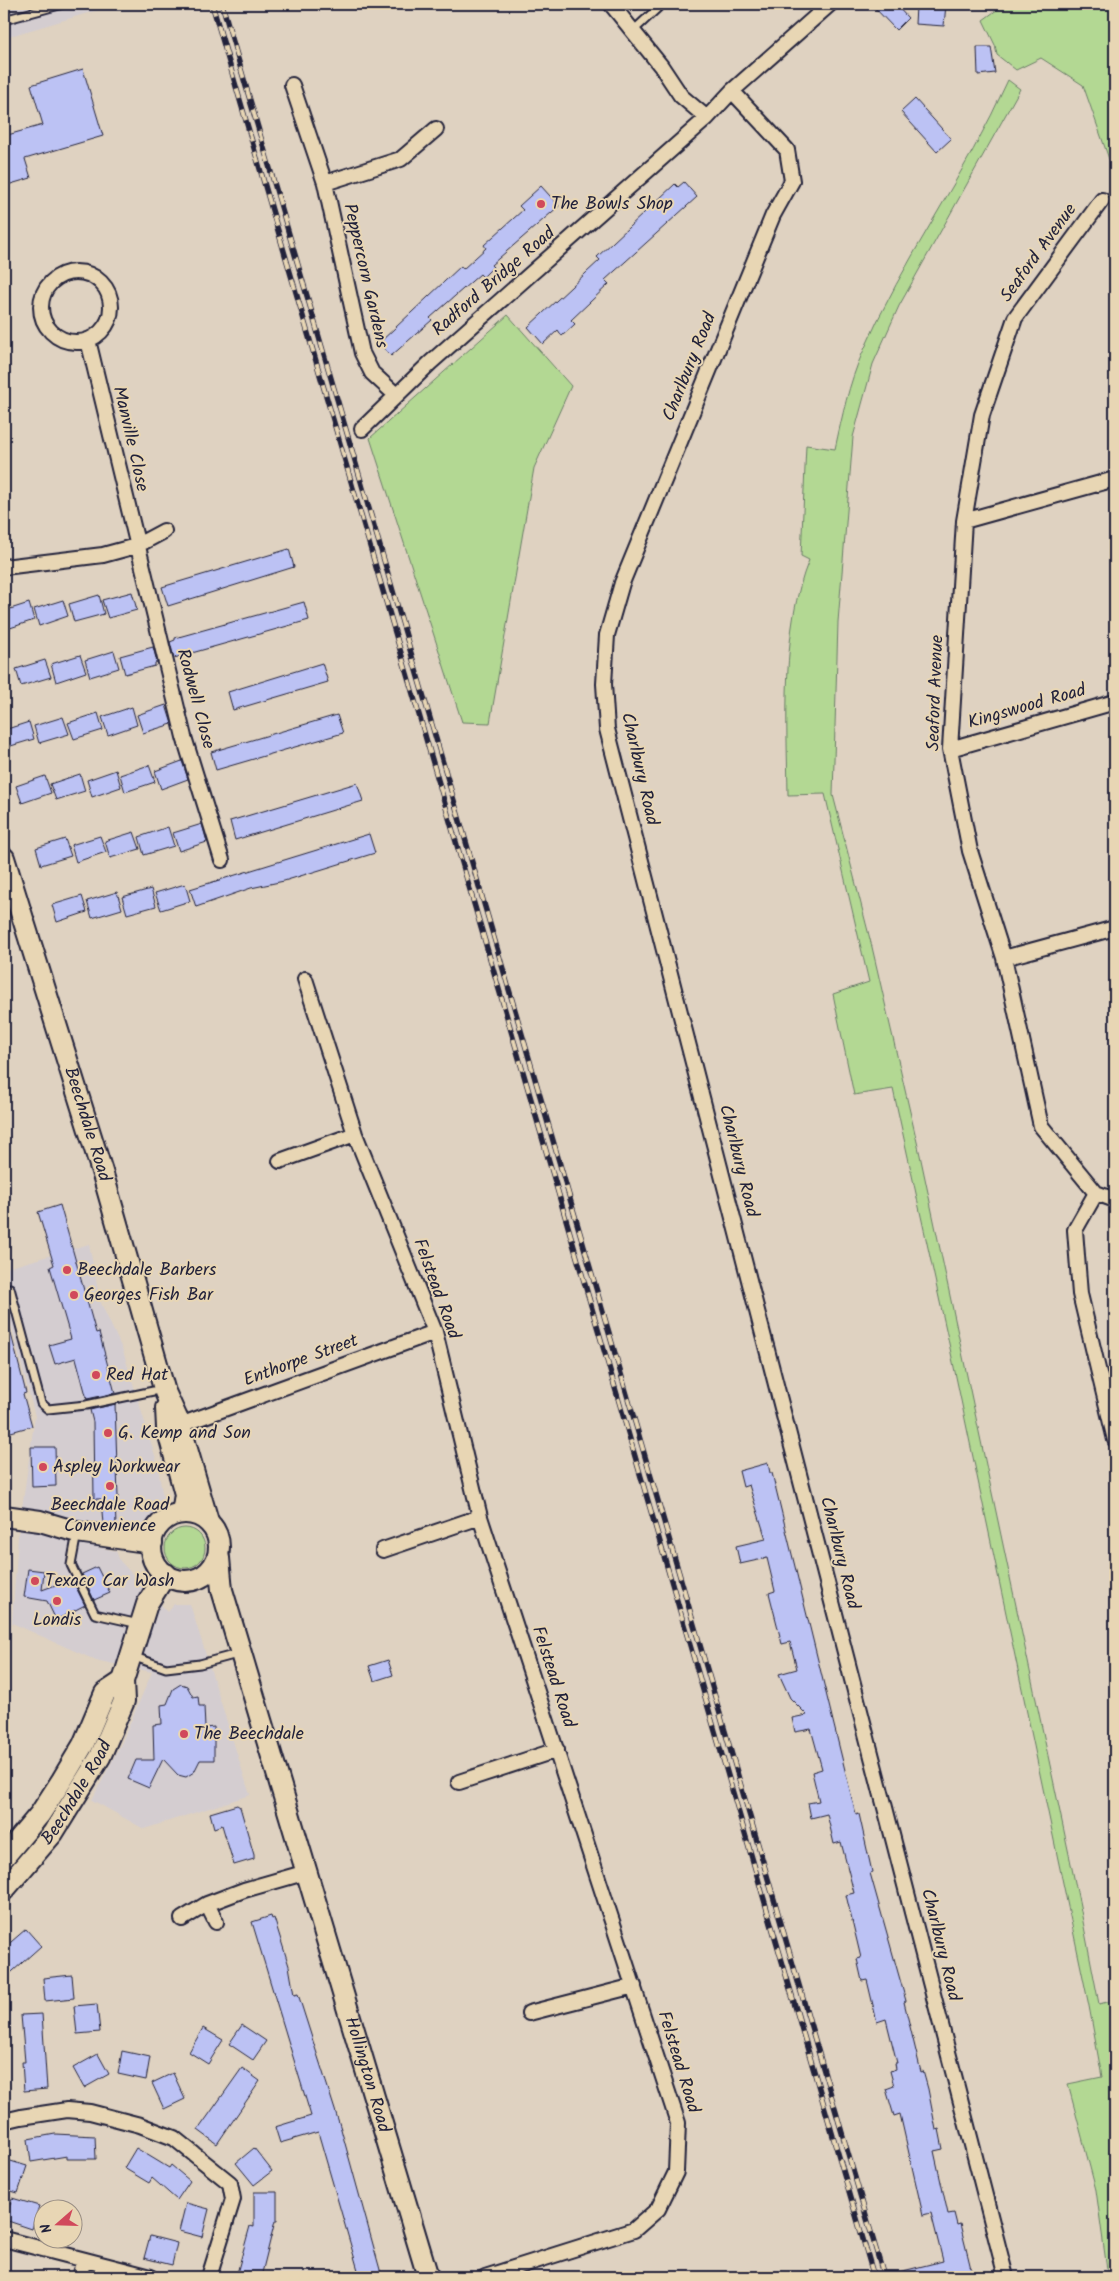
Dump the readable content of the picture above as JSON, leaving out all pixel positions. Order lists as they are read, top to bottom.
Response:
{
  "streets": {
    "street": [
      "Seaford Avenue",
      "Peppercorn Gardens",
      "Radford Bridge Road",
      "Charlbury Road",
      "Manville Close",
      "Rodwell Close",
      "Kingswood Road",
      "Beechdale Road",
      "Felstead Road",
      "Enthorpe Street",
      "Hollington Road"
    ]
  },
  "crossings": [
    ["Seaford Avenue", "Kingswood Road"],
    ["Peppercorn Gardens", "Radford Bridge Road"],
    ["Radford Bridge Road", "Charlbury Road"],
    ["Manville Close", "Rodwell Close"],
    ["Beechdale Road", "Enthorpe Street"],
    ["Beechdale Road", "Hollington Road"],
    ["Felstead Road", "Enthorpe Street"]
  ],
  "places": [
    "The Bowls Shop",
    "Beechdale Barbers",
    "Georges Fish Bar",
    "Red Hat",
    "G. Kemp and Son",
    "Aspley Workwear",
    "Beechdale Road Convenience",
    "Texaco Car Wash",
    "Londis",
    "The Beechdale"
  ],
  "north": "left"
}
